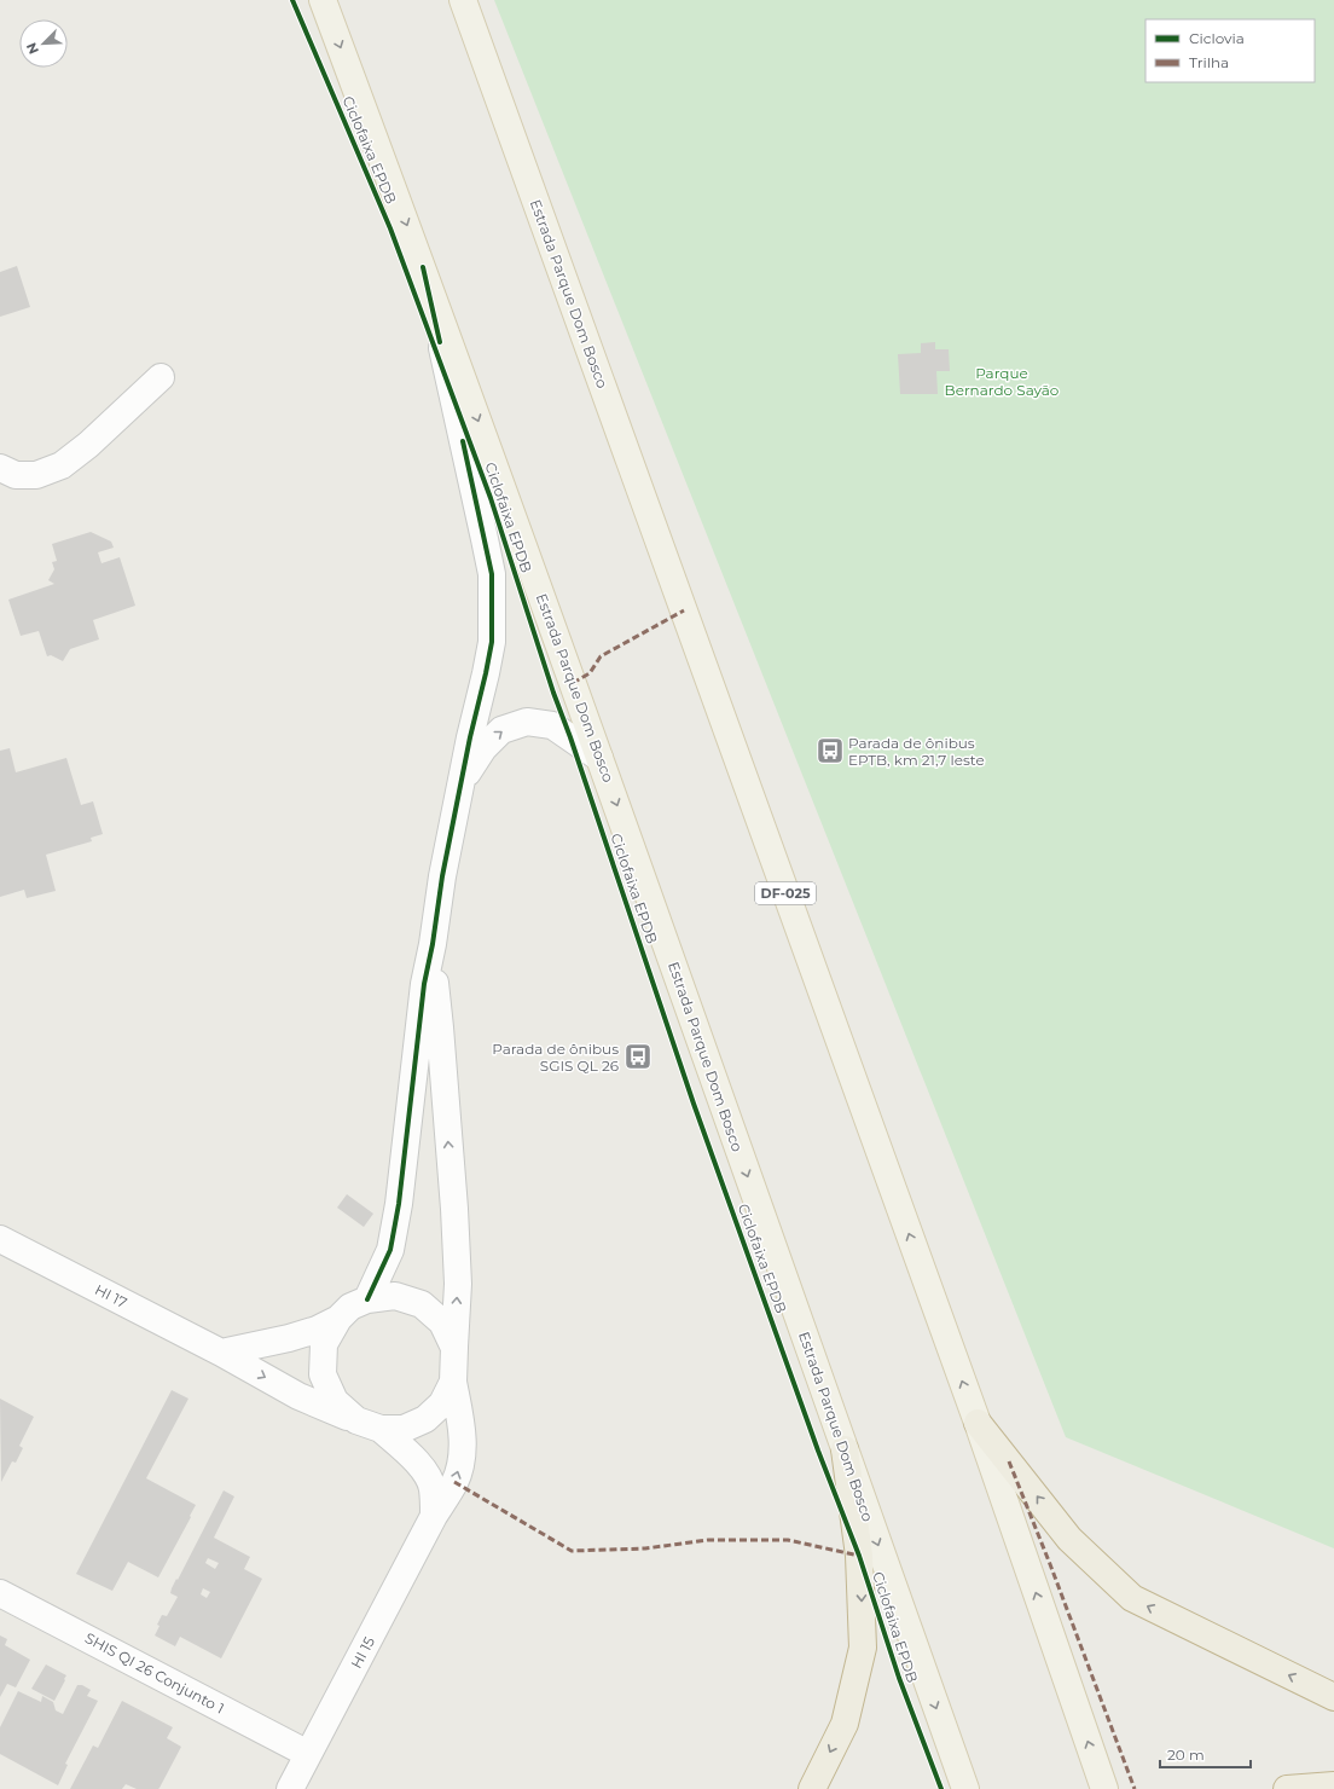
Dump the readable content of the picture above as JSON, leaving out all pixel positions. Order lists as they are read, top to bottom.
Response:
{
  "streets": {
    "main road": ["Estrada Parque Dom Bosco", "DF-025"],
    "street": ["HI 17", "HI 15", "SHIS QI 26 Conjunto 1"],
    "cycle path": ["Ciclofaixa EPDB"]
  },
  "crossings": [
    ["HI 17", "HI 15"],
    ["HI 15", "SHIS QI 26 Conjunto 1"]
  ],
  "one_way": ["HI 17"],
  "parks": ["Parque Bernardo Sayão"],
  "places": {
    "bus stop": ["Parada de ônibus EPTB, km 21,7 leste", "Parada de ônibus SGIS QL 26"]
  },
  "legend": ["Ciclovia", "Trilha"],
  "scale_bar": "20 m",
  "north": "bottom left"
}
